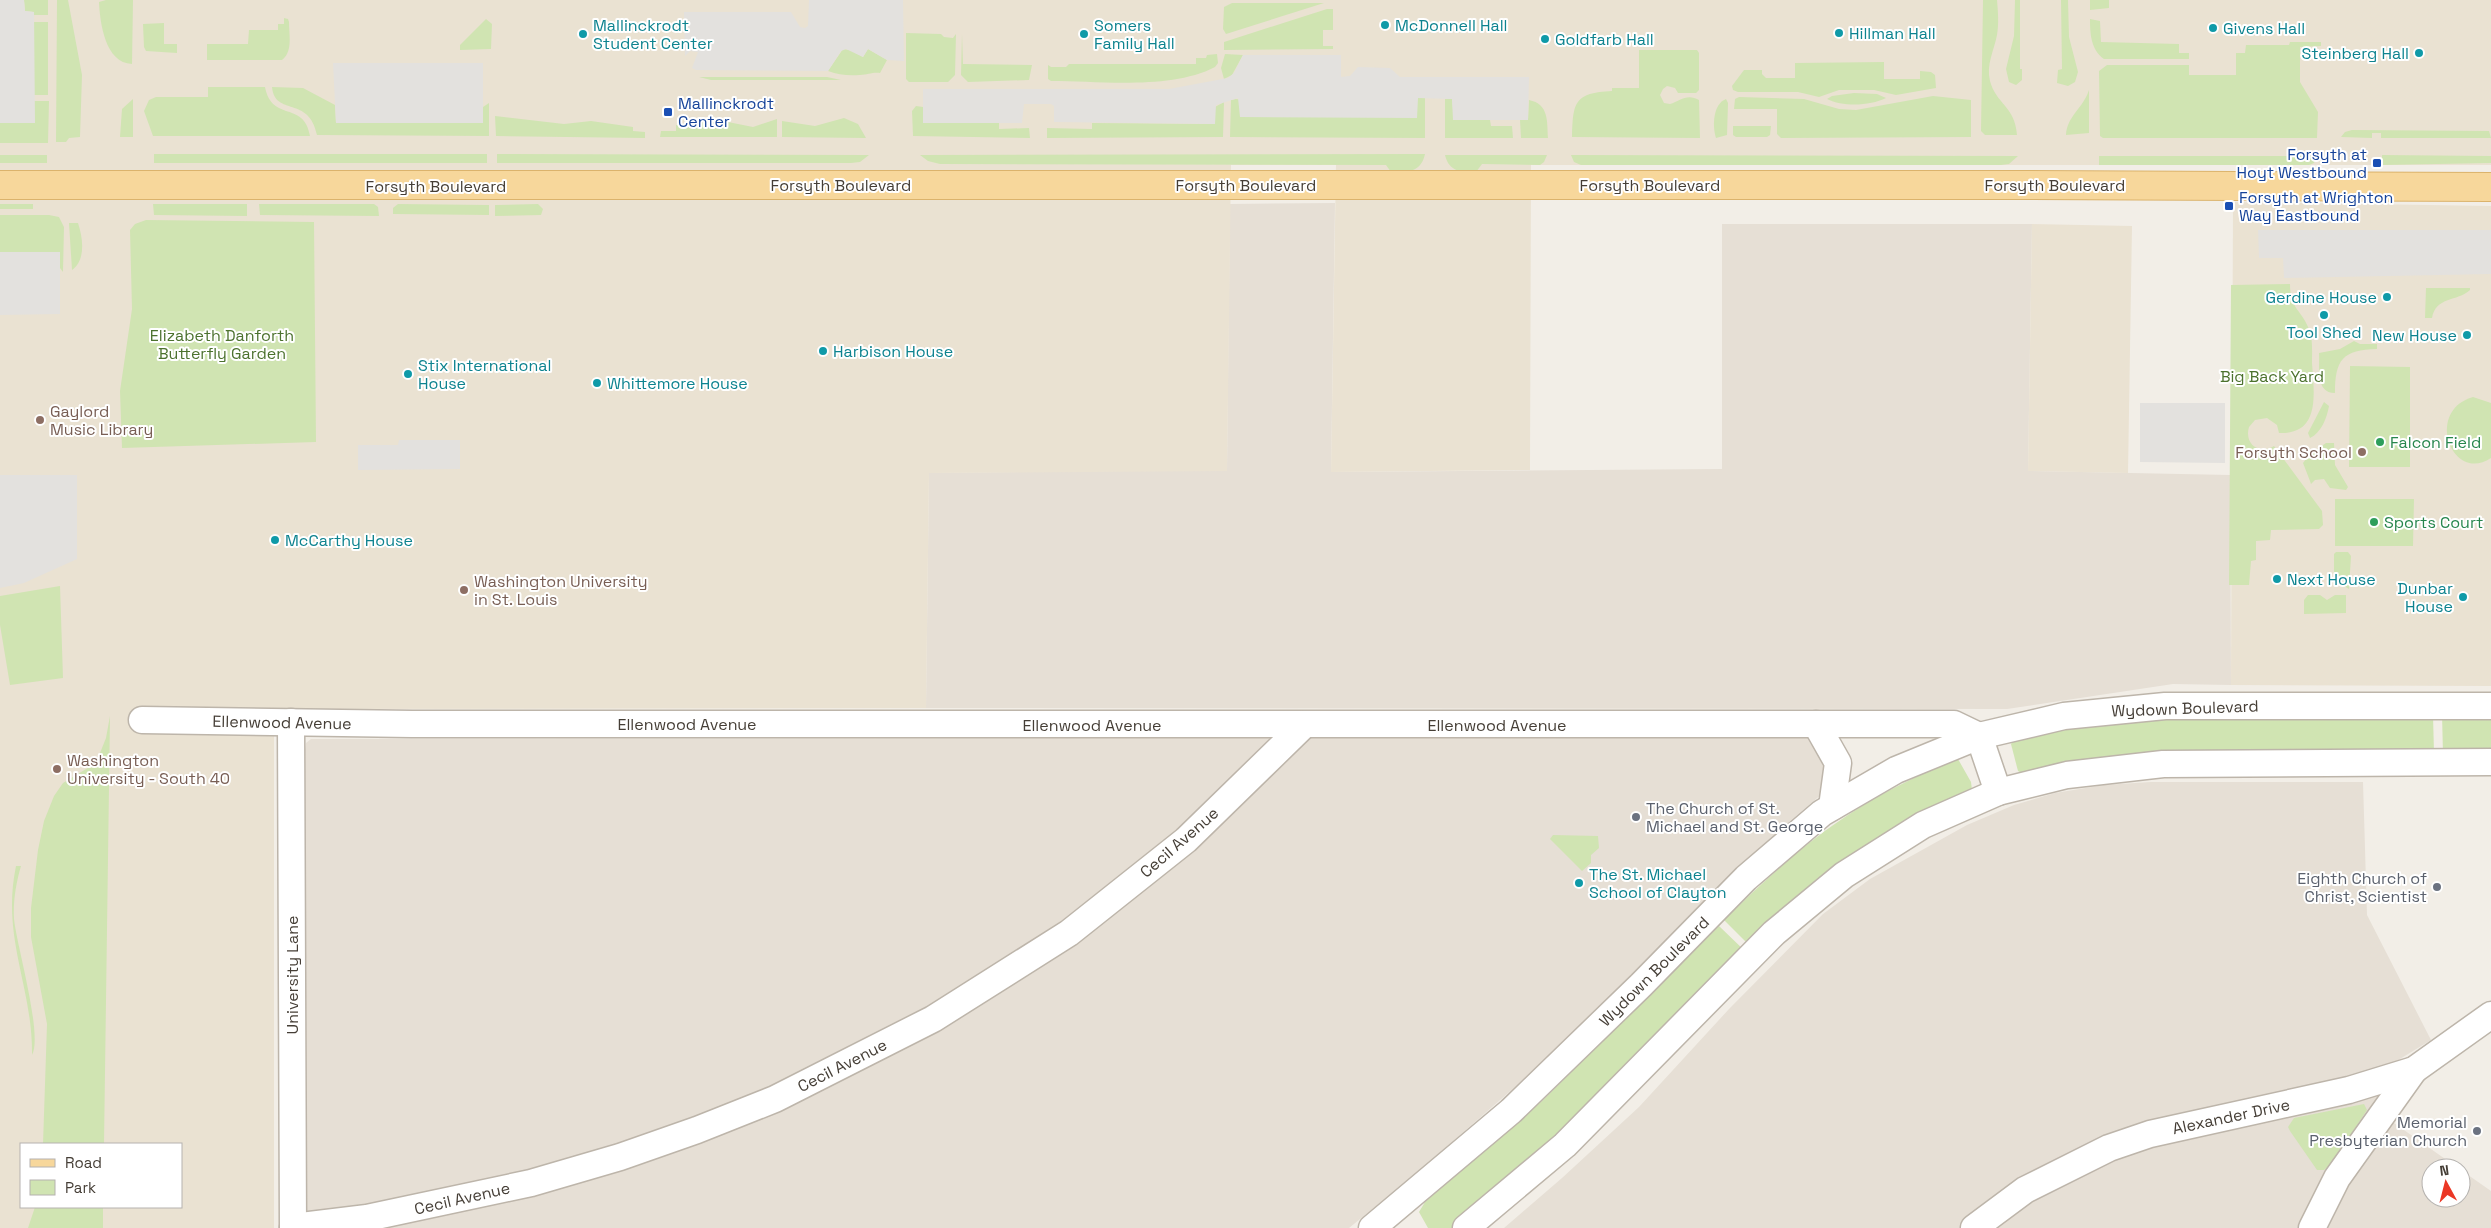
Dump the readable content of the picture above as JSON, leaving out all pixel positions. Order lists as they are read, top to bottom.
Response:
{
  "streets": {
    "main road": ["Forsyth Boulevard"],
    "street": [
      "Wydown Boulevard",
      "Ellenwood Avenue",
      "Cecil Avenue",
      "University Lane",
      "Alexander Drive"
    ]
  },
  "crossings": [
    ["Wydown Boulevard", "Ellenwood Avenue"],
    ["Ellenwood Avenue", "Cecil Avenue"],
    ["Ellenwood Avenue", "University Lane"],
    ["Cecil Avenue", "University Lane"]
  ],
  "parks": ["Elizabeth Danforth Butterfly Garden", "Big Back Yard"],
  "places": {
    "other": [
      "McDonnell Hall",
      "Givens Hall",
      "Hillman Hall",
      "Mallinckrodt Student Center",
      "Somers Family Hall",
      "Goldfarb Hall",
      "Steinberg Hall",
      "Gerdine House",
      "Tool Shed",
      "New House",
      "Harbison House",
      "Stix International House",
      "Whittemore House",
      "Gaylord Music Library",
      "Falcon Field",
      "Forsyth School",
      "Sports Court",
      "McCarthy House",
      "Next House",
      "Washington University in St. Louis",
      "Dunbar House",
      "Washington University - South 40",
      "The Church of St. Michael and St. George",
      "The St. Michael School of Clayton",
      "Eighth Church of Christ, Scientist",
      "Memorial Presbyterian Church"
    ],
    "transit": ["Mallinckrodt Center", "Forsyth at Hoyt Westbound", "Forsyth at Wrighton Way Eastbound"]
  },
  "legend": ["Road", "Park"],
  "north": "top"
}
